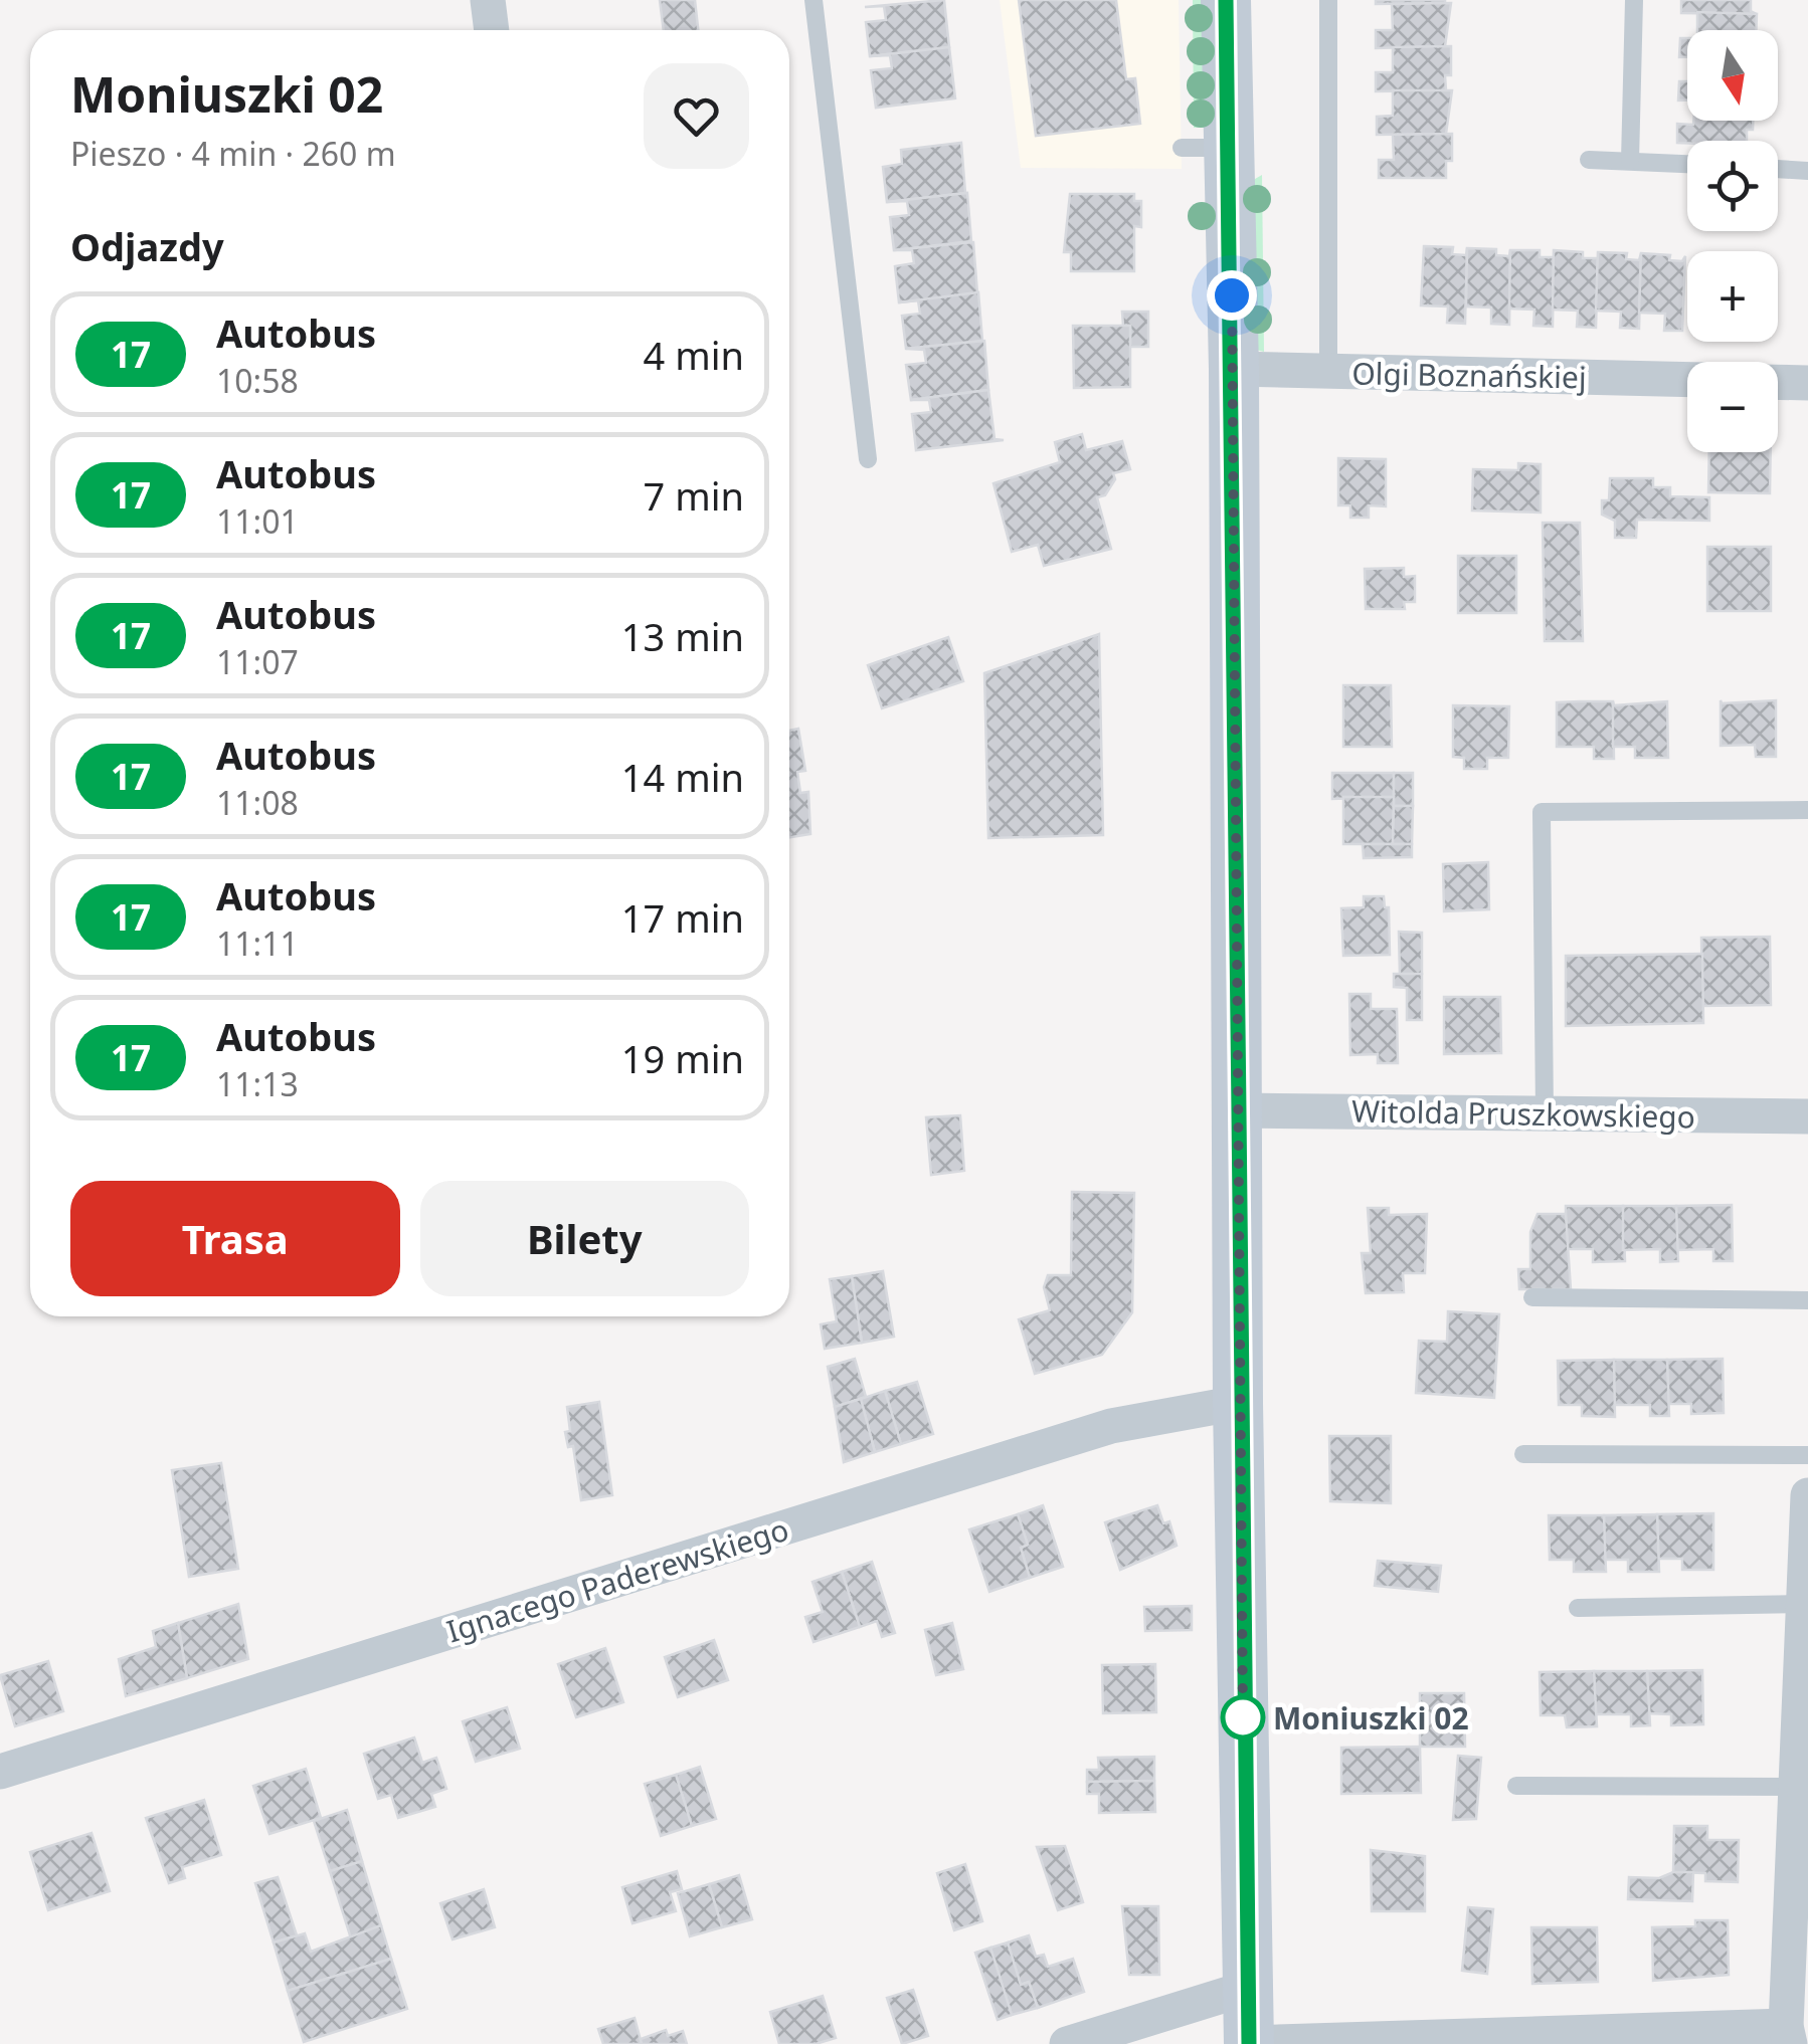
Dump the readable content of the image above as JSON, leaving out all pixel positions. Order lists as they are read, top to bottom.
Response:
{
  "streets": {
    "street": ["Olgi Boznańskiej", "Witolda Pruszkowskiego", "Ignacego Paderewskiego"]
  },
  "places": ["Moniuszki 02"],
  "lines": ["bus line 17"],
  "north": "bottom",
  "page": {
    "map_buttons": ["+", "−"],
    "heading": [
      ["Moniuszki 02", "Pieszo · 4 min · 260 m"],
      "Odjazdy"
    ],
    "list": [
      {
        "mark": "17",
        "name": "Autobus",
        "note": "10:58",
        "value": "4 min"
      },
      {
        "mark": "17",
        "name": "Autobus",
        "note": "11:01",
        "value": "7 min"
      },
      {
        "mark": "17",
        "name": "Autobus",
        "note": "11:07",
        "value": "13 min"
      },
      {
        "mark": "17",
        "name": "Autobus",
        "note": "11:08",
        "value": "14 min"
      },
      {
        "mark": "17",
        "name": "Autobus",
        "note": "11:11",
        "value": "17 min"
      },
      {
        "mark": "17",
        "name": "Autobus",
        "note": "11:13",
        "value": "19 min"
      }
    ],
    "buttons": ["Trasa", "Bilety"]
  }
}
